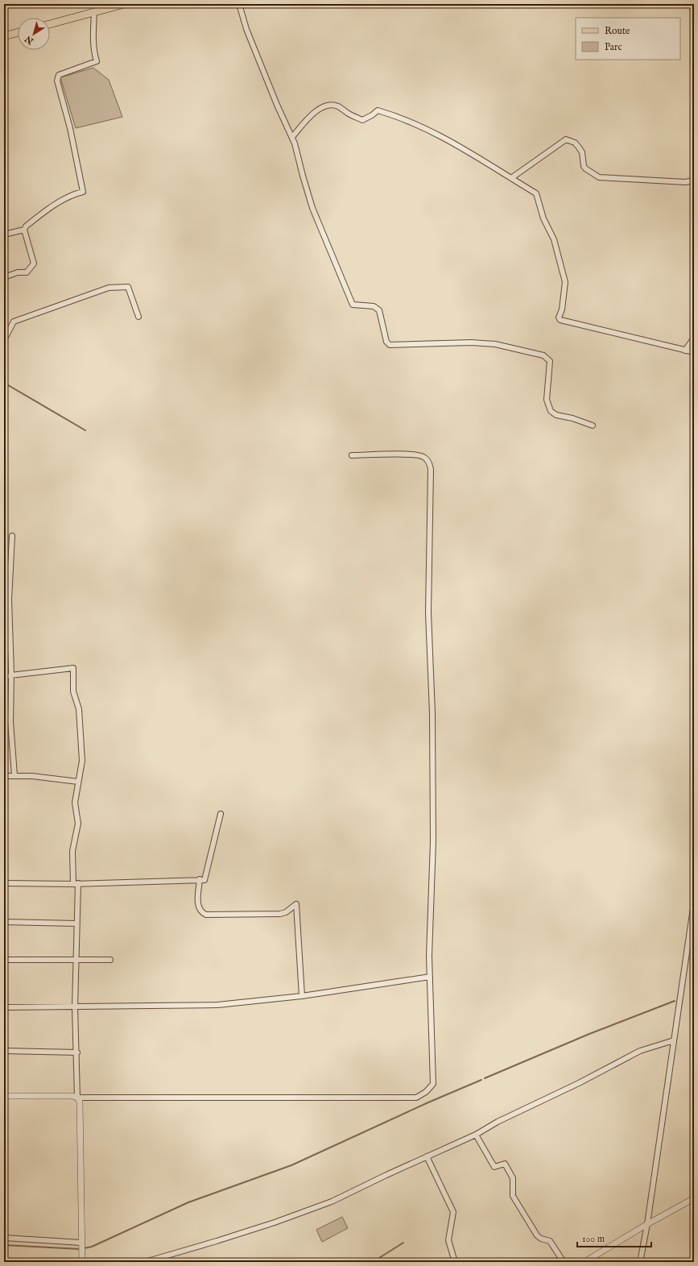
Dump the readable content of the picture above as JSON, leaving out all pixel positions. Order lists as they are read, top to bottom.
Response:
{
  "legend": ["Route", "Parc"],
  "scale_bar": "100 m",
  "north": "bottom left"
}
